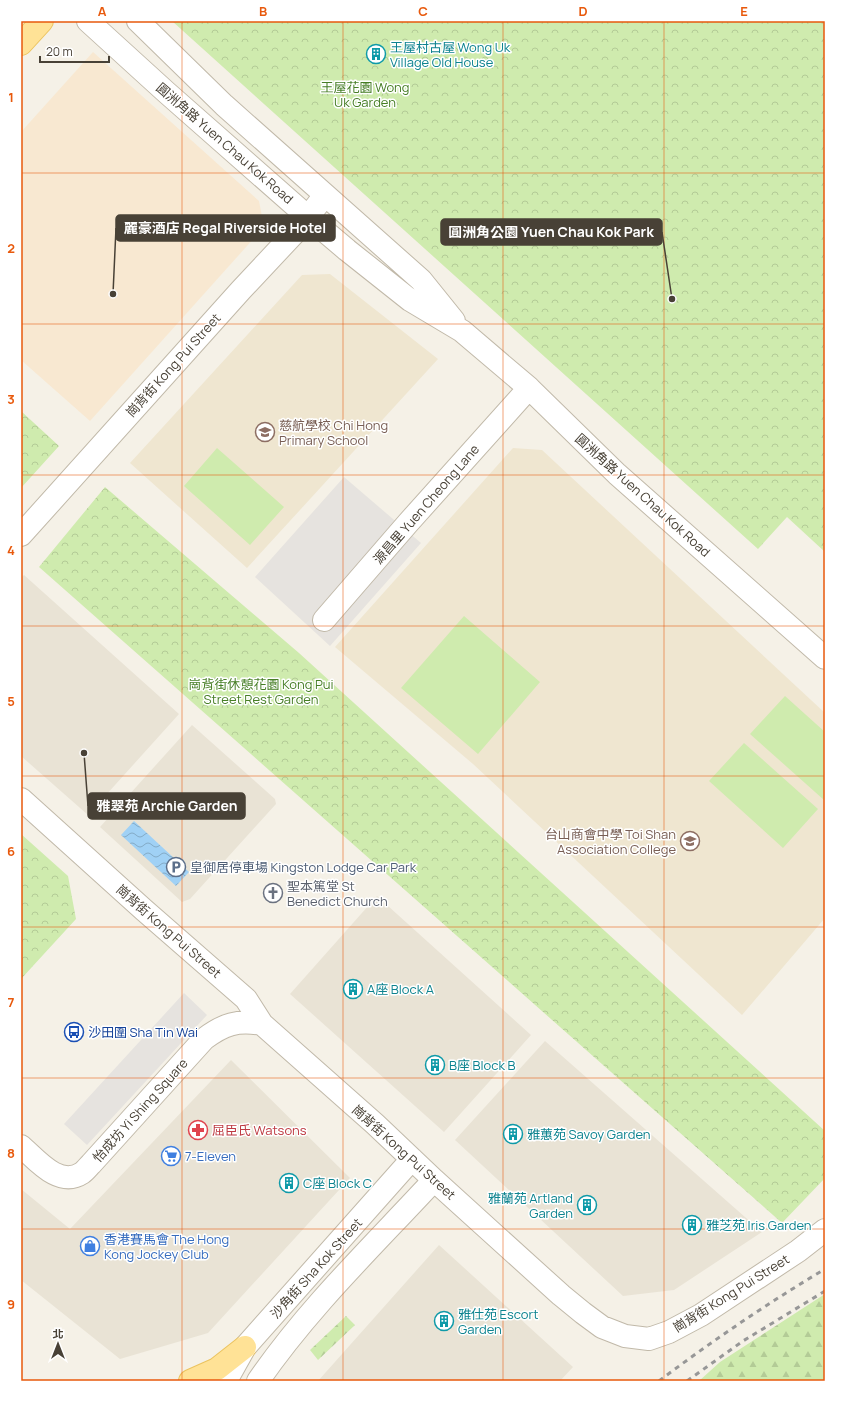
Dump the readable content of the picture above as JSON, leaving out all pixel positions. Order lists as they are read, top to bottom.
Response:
{
  "streets": {
    "street": [
      "圓洲角路 Yuen Chau Kok Road",
      "崗背街 Kong Pui Street",
      "源昌里 Yuen Cheong Lane",
      "怡成坊 Yi Shing Square",
      "沙角街 Sha Kok Street"
    ]
  },
  "crossings": [
    ["圓洲角路 Yuen Chau Kok Road", "崗背街 Kong Pui Street"],
    ["圓洲角路 Yuen Chau Kok Road", "源昌里 Yuen Cheong Lane"],
    ["崗背街 Kong Pui Street", "怡成坊 Yi Shing Square"],
    ["崗背街 Kong Pui Street", "沙角街 Sha Kok Street"]
  ],
  "parks": ["王屋花園 Wong Uk Garden", "崗背街休憩花園 Kong Pui Street Rest Garden"],
  "places": {
    "building": [
      "王屋村古屋 Wong Uk Village Old House",
      "A座 Block A",
      "B座 Block B",
      "雅蕙苑 Savoy Garden",
      "C座 Block C",
      "雅蘭苑 Artland Garden",
      "雅芝苑 Iris Garden",
      "雅仕苑 Escort Garden"
    ],
    "other": ["麗豪酒店 Regal Riverside Hotel", "圓洲角公園 Yuen Chau Kok Park", "雅翠苑 Archie Garden"],
    "school or university": ["慈航學校 Chi Hong Primary School", "台山商會中學 Toi Shan Association College"],
    "parking": ["皇御居停車場 Kingston Lodge Car Park"],
    "church": ["聖本篤堂 St Benedict Church"],
    "bus stop": ["沙田圍 Sha Tin Wai"],
    "pharmacy": ["屈臣氏 Watsons"],
    "supermarket": ["7-Eleven"],
    "shop": ["香港賽馬會 The Hong Kong Jockey Club"]
  },
  "scale_bar": "20 m",
  "north": "top",
  "grid": {
    "columns": [
      "A",
      "B",
      "C",
      "D",
      "E"
    ],
    "rows": [
      "1",
      "2",
      "3",
      "4",
      "5",
      "6",
      "7",
      "8",
      "9"
    ]
  }
}
